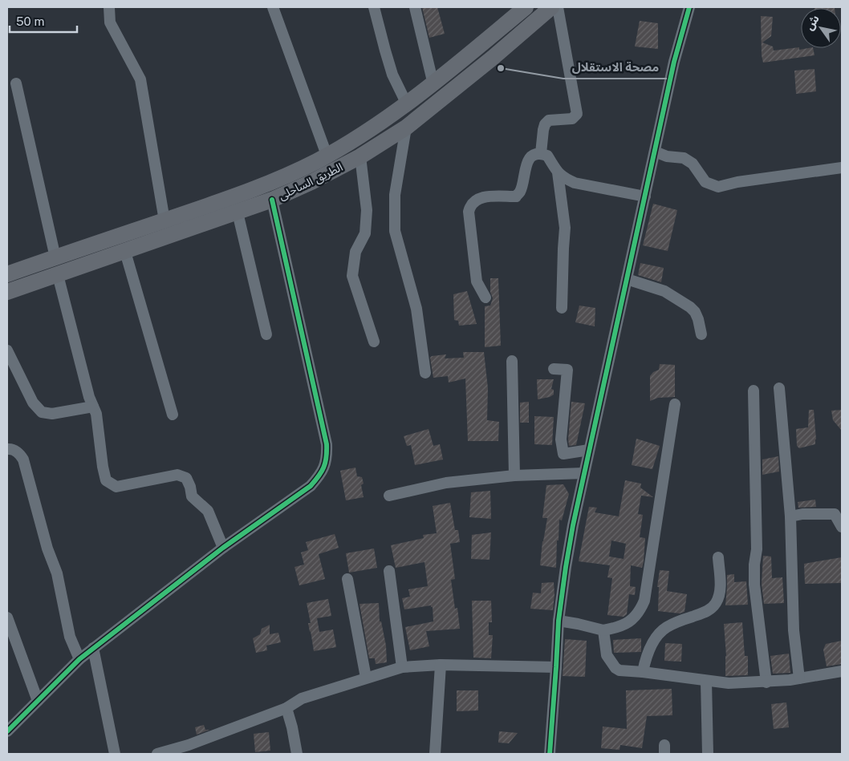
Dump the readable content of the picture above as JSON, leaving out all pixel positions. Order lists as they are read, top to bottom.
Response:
{
  "streets": {
    "highway": ["الطريق الساحلى"]
  },
  "places": ["مصحة الاستقلال"],
  "scale_bar": "50 m",
  "north": "top left"
}
